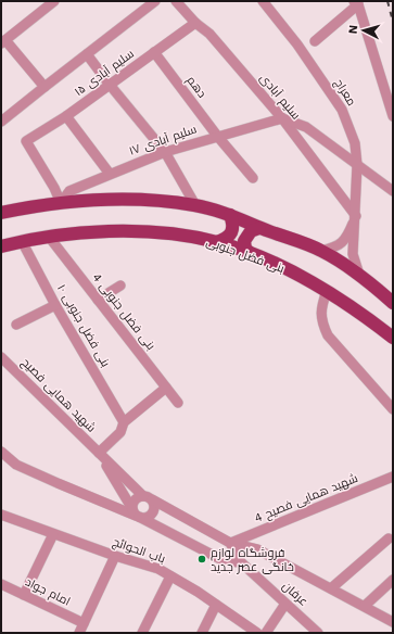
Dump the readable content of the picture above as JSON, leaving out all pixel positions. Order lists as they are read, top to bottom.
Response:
{
  "streets": {
    "main road": ["بنی فضل جنوبی"],
    "street": [
      "سلیم آبادی ۱۵",
      "دهم",
      "معراج",
      "سلیم آبادی",
      "سلیم آبادی ۱۷",
      "بنی فضل جنوبی 4",
      "بنی فضل جنوبی ۱۰",
      "شهید همایی فصیح",
      "شهید همایی فصیح 4",
      "باب الحوائج",
      "امام جواد",
      "عرفان"
    ]
  },
  "crossings": [
    ["سلیم آبادی ۱۵", "دهم"],
    ["سلیم آبادی ۱۵", "سلیم آبادی"],
    ["سلیم آبادی ۱۵", "سلیم آبادی ۱۷"],
    ["دهم", "سلیم آبادی ۱۷"],
    ["معراج", "سلیم آبادی"],
    ["سلیم آبادی", "سلیم آبادی ۱۷"],
    ["بنی فضل جنوبی", "بنی فضل جنوبی 4"],
    ["بنی فضل جنوبی", "بنی فضل جنوبی ۱۰"],
    ["شهید همایی فصیح", "شهید همایی فصیح 4"],
    ["شهید همایی فصیح", "عرفان"],
    ["شهید همایی فصیح 4", "عرفان"]
  ],
  "places": ["فروشگاه لوازم خانگی عصر جدید"],
  "north": "left"
}
